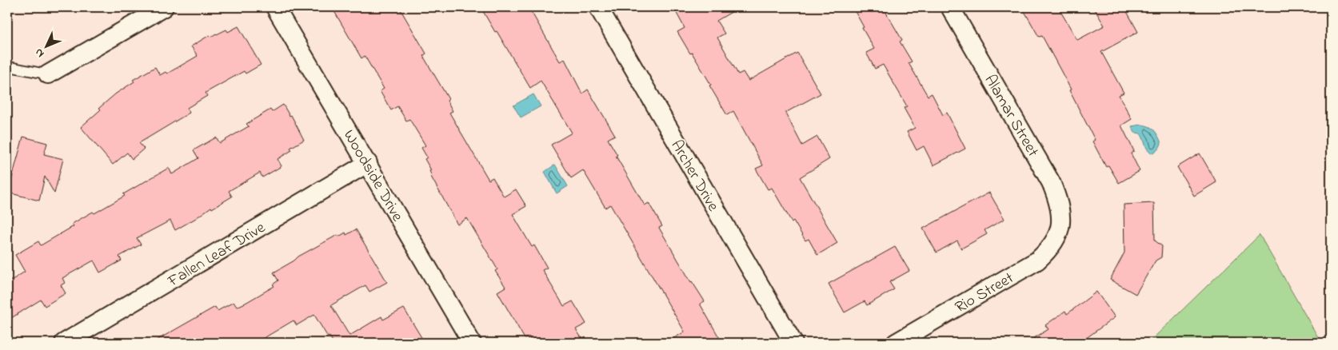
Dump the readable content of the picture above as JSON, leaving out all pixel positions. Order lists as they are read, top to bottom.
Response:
{
  "streets": {
    "street": [
      "Alamar Street",
      "Woodside Drive",
      "Archer Drive",
      "Fallen Leaf Drive",
      "Rio Street"
    ]
  },
  "crossings": [
    ["Alamar Street", "Rio Street"],
    ["Woodside Drive", "Fallen Leaf Drive"]
  ],
  "north": "bottom left"
}
